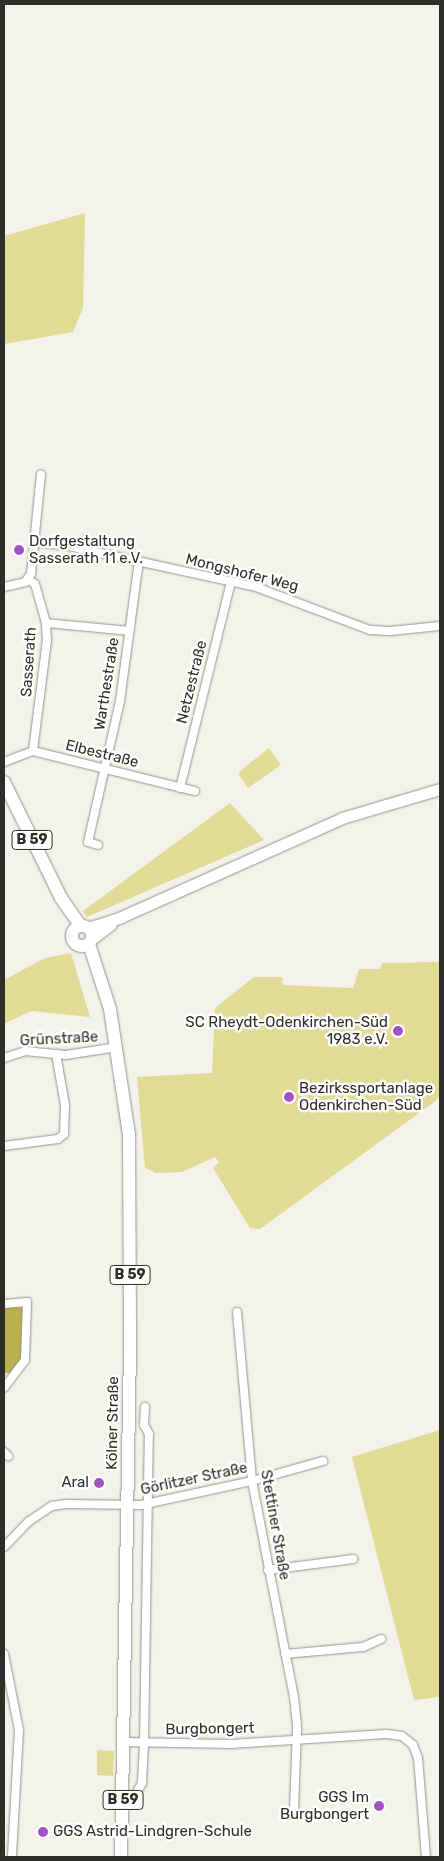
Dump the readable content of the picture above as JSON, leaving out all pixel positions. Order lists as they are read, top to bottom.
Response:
{
  "streets": {
    "main road": ["B 59", "Kölner Straße"],
    "street": [
      "Mongshofer Weg",
      "Sasserath",
      "Netzestraße",
      "Warthestraße",
      "Elbestraße",
      "Grünstraße",
      "Görlitzer Straße",
      "Stettiner Straße",
      "Burgbongert"
    ]
  },
  "crossings": [
    ["Mongshofer Weg", "Netzestraße"],
    ["Mongshofer Weg", "Warthestraße"],
    ["Sasserath", "Warthestraße"],
    ["Sasserath", "Elbestraße"],
    ["Netzestraße", "Elbestraße"],
    ["Warthestraße", "Elbestraße"],
    ["Grünstraße", "Kölner Straße"],
    ["Kölner Straße", "Görlitzer Straße"],
    ["Kölner Straße", "Burgbongert"],
    ["Görlitzer Straße", "Stettiner Straße"],
    ["Stettiner Straße", "Burgbongert"]
  ],
  "places": [
    "Dorfgestaltung Sasserath 11 e.V.",
    "SC Rheydt-Odenkirchen-Süd 1983 e.V.",
    "Bezirkssportanlage Odenkirchen-Süd",
    "Aral",
    "GGS Im Burgbongert",
    "GGS Astrid-Lindgren-Schule"
  ]
}
